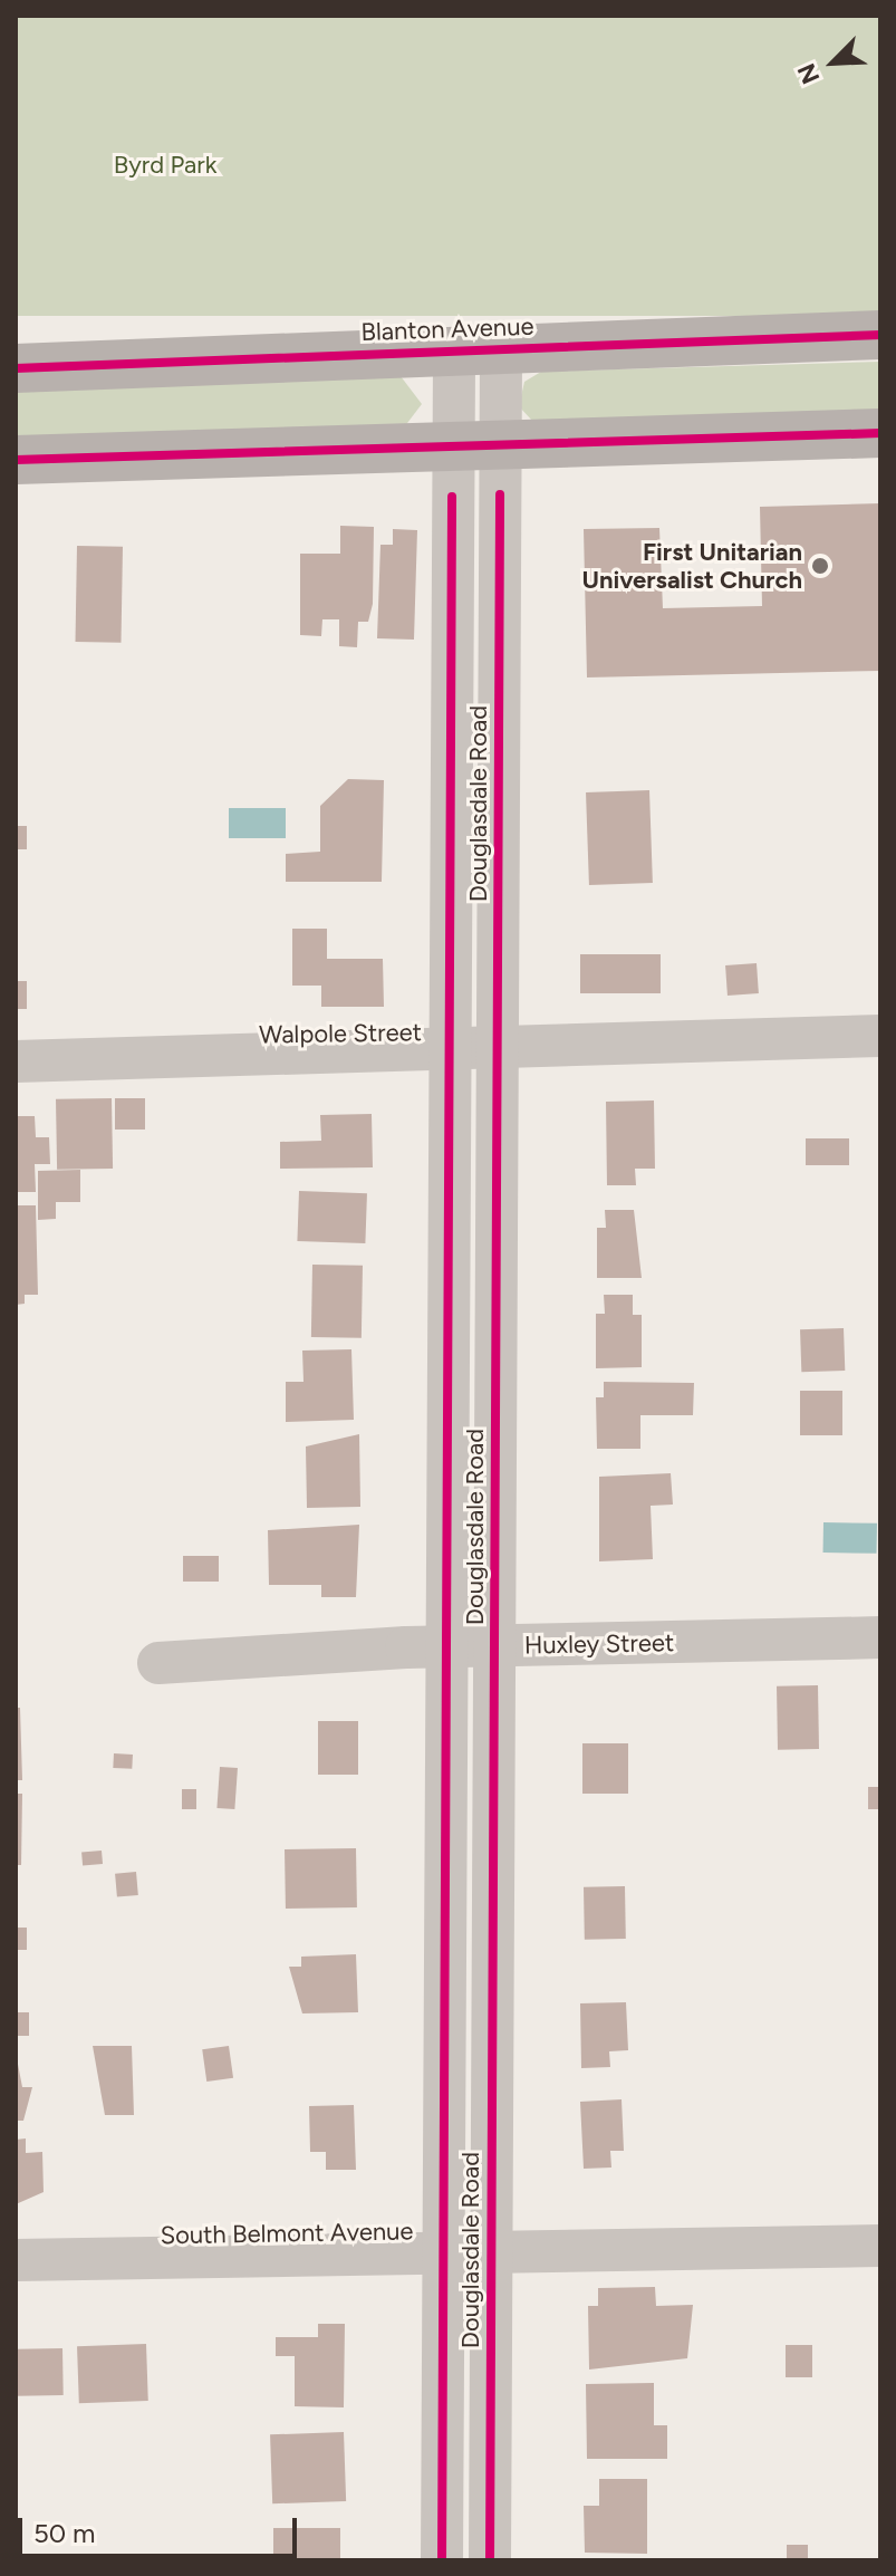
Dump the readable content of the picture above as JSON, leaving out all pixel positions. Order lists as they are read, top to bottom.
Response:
{
  "streets": {
    "main road": ["Blanton Avenue"],
    "street": [
      "Douglasdale Road",
      "Walpole Street",
      "Huxley Street",
      "South Belmont Avenue"
    ]
  },
  "crossings": [
    ["Blanton Avenue", "Douglasdale Road"],
    ["Douglasdale Road", "Walpole Street"],
    ["Douglasdale Road", "Huxley Street"],
    ["Douglasdale Road", "South Belmont Avenue"]
  ],
  "parks": ["Byrd Park"],
  "places": ["First Unitarian Universalist Church"],
  "scale_bar": "50 m",
  "north": "bottom left"
}
